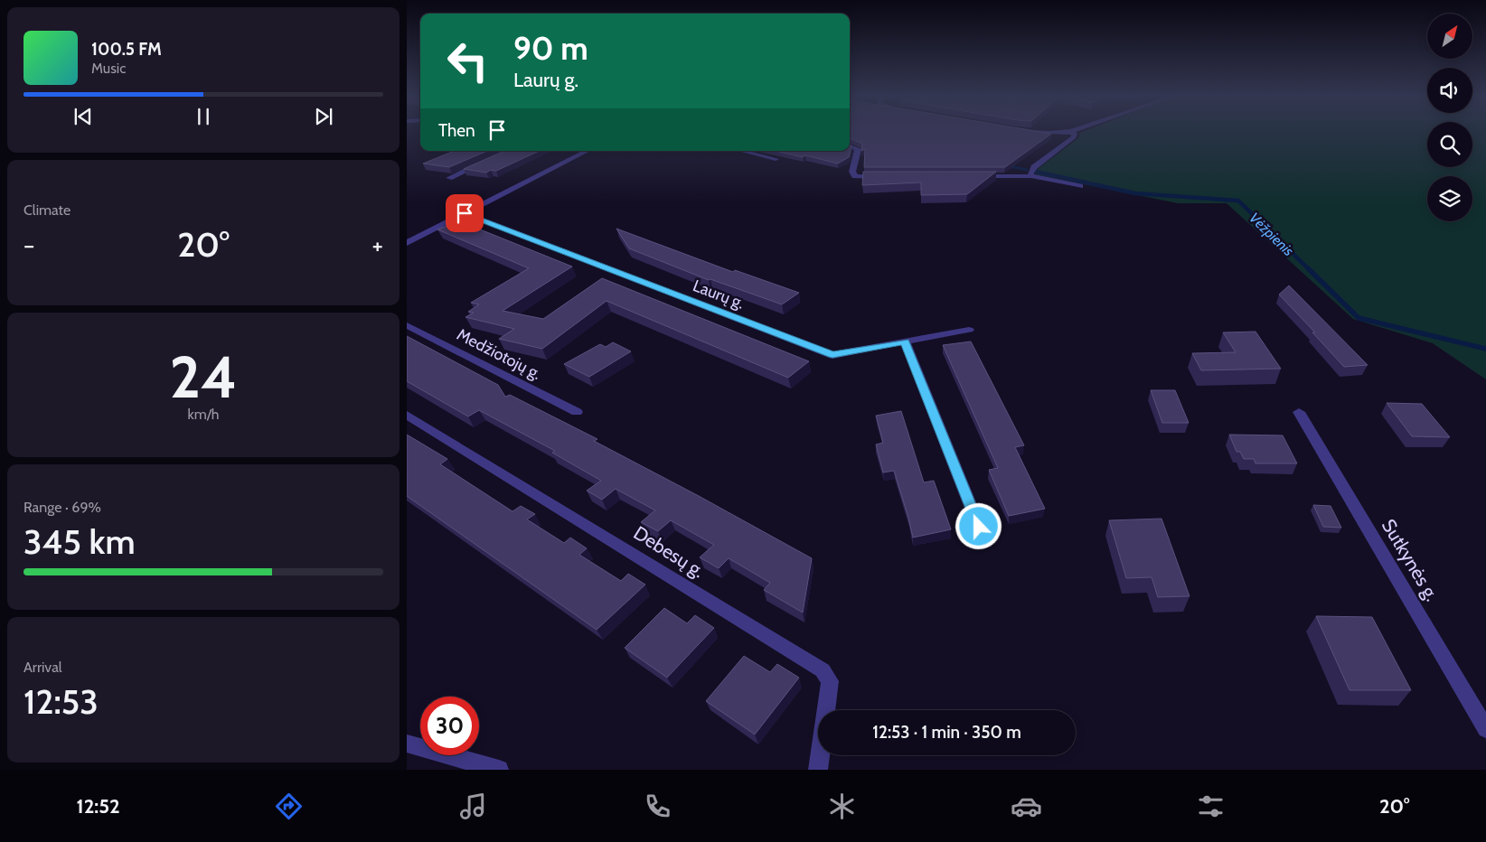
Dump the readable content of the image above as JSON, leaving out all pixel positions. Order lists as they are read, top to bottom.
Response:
{
  "streets": {
    "street": [
      "Laurų g.",
      "Medžiotojų g.",
      "Debesų g.",
      "Sutkynės g."
    ]
  },
  "water": ["Vėžpienis"],
  "north": "top right",
  "page": {
    "turn": ["90 m", "Laurų g."],
    "song": ["100.5 FM", "Music"],
    "then": "Then",
    "tile": [
      "Climate",
      ["24", "km/h"],
      ["Range · 69%", "345 km"],
      ["Arrival", "12:53"]
    ],
    "heat": ["−", "20°", "+"],
    "limit": "30",
    "trip": "12:53 · 1 min · 350 m",
    "tabs": ["12:52", "20°"]
  }
}
